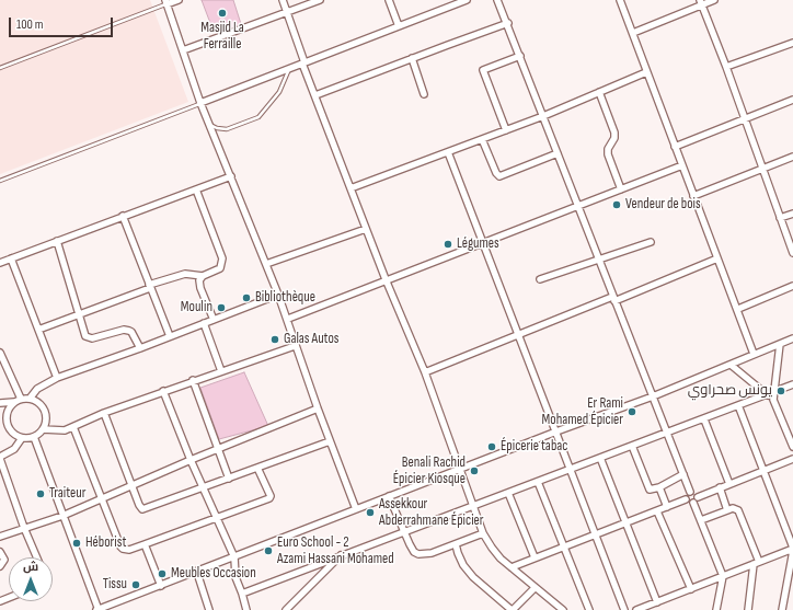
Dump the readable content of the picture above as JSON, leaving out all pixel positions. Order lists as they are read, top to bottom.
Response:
{
  "places": [
    "Masjid La Ferraille",
    "Vendeur de bois",
    "Légumes",
    "Bibliothèque",
    "Moulin",
    "Galas Autos",
    "يونس صحراوي",
    "Er Rami Mohamed Épicier",
    "Épicerie tabac",
    "Benali Rachid Épicier Kiosque",
    "Traiteur",
    "Assekkour Abderrahmane Épicier",
    "Héborist",
    "Euro School - 2 Azami Hassani Mohamed",
    "Meubles Occasion",
    "Tissu"
  ],
  "scale_bar": "100 m",
  "north": "top"
}
